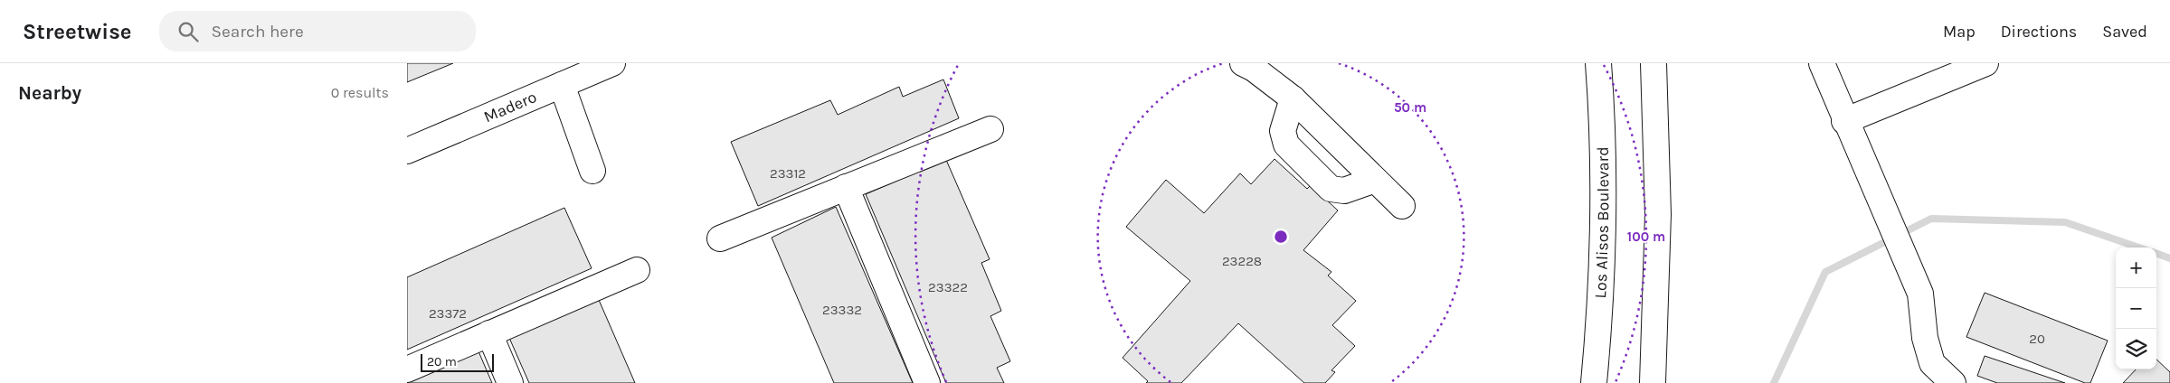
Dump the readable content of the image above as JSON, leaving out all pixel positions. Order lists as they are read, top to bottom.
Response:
{
  "streets": {
    "main road": ["Madero", "Los Alisos Boulevard"]
  },
  "house_numbers": [
    "23312",
    "23228",
    "23322",
    "23332",
    "23372",
    "20"
  ],
  "scale_bar": "20 m",
  "page": {
    "header": "Streetwise",
    "search": "Search here",
    "nav": ["Map", "Directions", "Saved"],
    "heading": ["Nearby", "0 results"],
    "map_buttons": ["+", "−"],
    "scale": "20 m"
  },
  "rings": ["50 m", "100 m"]
}
